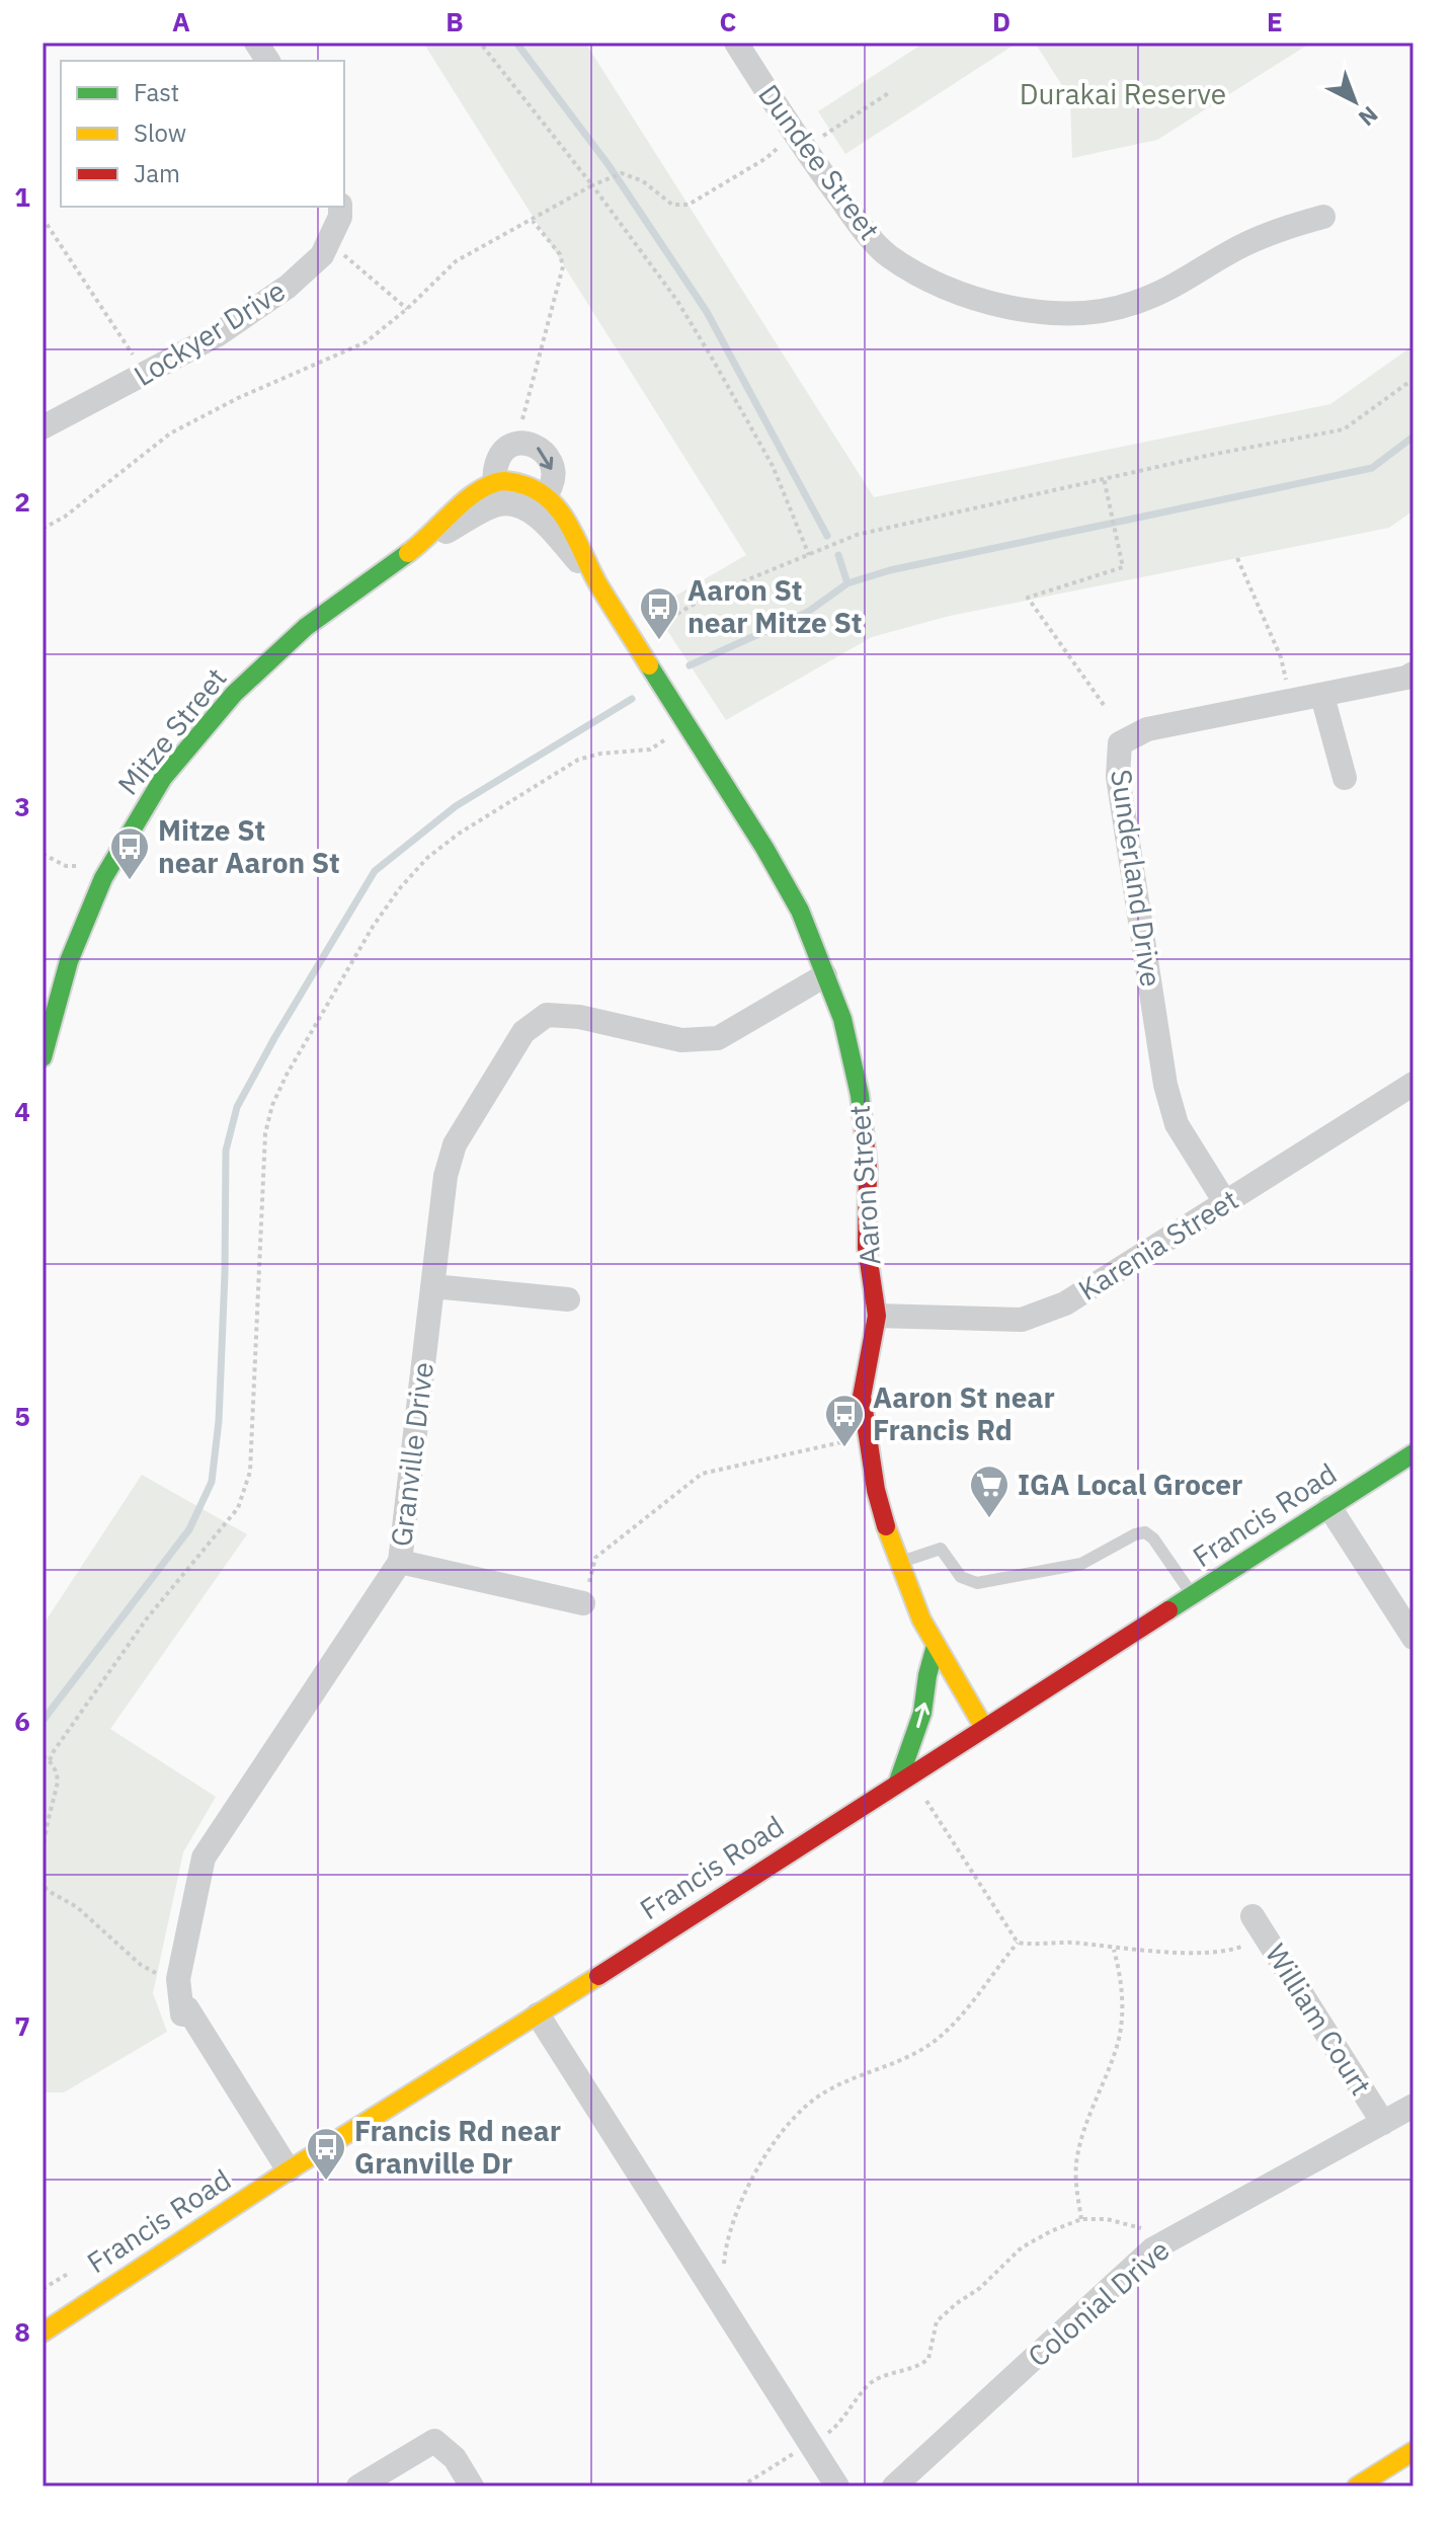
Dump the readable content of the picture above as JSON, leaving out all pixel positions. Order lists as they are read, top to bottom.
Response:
{
  "streets": {
    "street": [
      "Dundee Street",
      "Lockyer Drive",
      "Mitze Street",
      "Sunderland Drive",
      "Aaron Street",
      "Karenia Street",
      "Granville Drive",
      "Francis Road",
      "William Court",
      "Colonial Drive"
    ]
  },
  "crossings": [
    ["Sunderland Drive", "Karenia Street"],
    ["Aaron Street", "Karenia Street"],
    ["Aaron Street", "Granville Drive"],
    ["Aaron Street", "Francis Road"],
    ["Granville Drive", "Francis Road"],
    ["William Court", "Colonial Drive"]
  ],
  "parks": ["Durakai Reserve"],
  "places": {
    "bus stop": [
      "Aaron St near Mitze St",
      "Mitze St near Aaron St",
      "Aaron St near Francis Rd",
      "Francis Rd near Granville Dr"
    ],
    "supermarket": ["IGA Local Grocer"]
  },
  "legend": ["Fast", "Slow", "Jam"],
  "north": "bottom right",
  "grid": {
    "columns": [
      "A",
      "B",
      "C",
      "D",
      "E"
    ],
    "rows": [
      "1",
      "2",
      "3",
      "4",
      "5",
      "6",
      "7",
      "8"
    ]
  }
}
